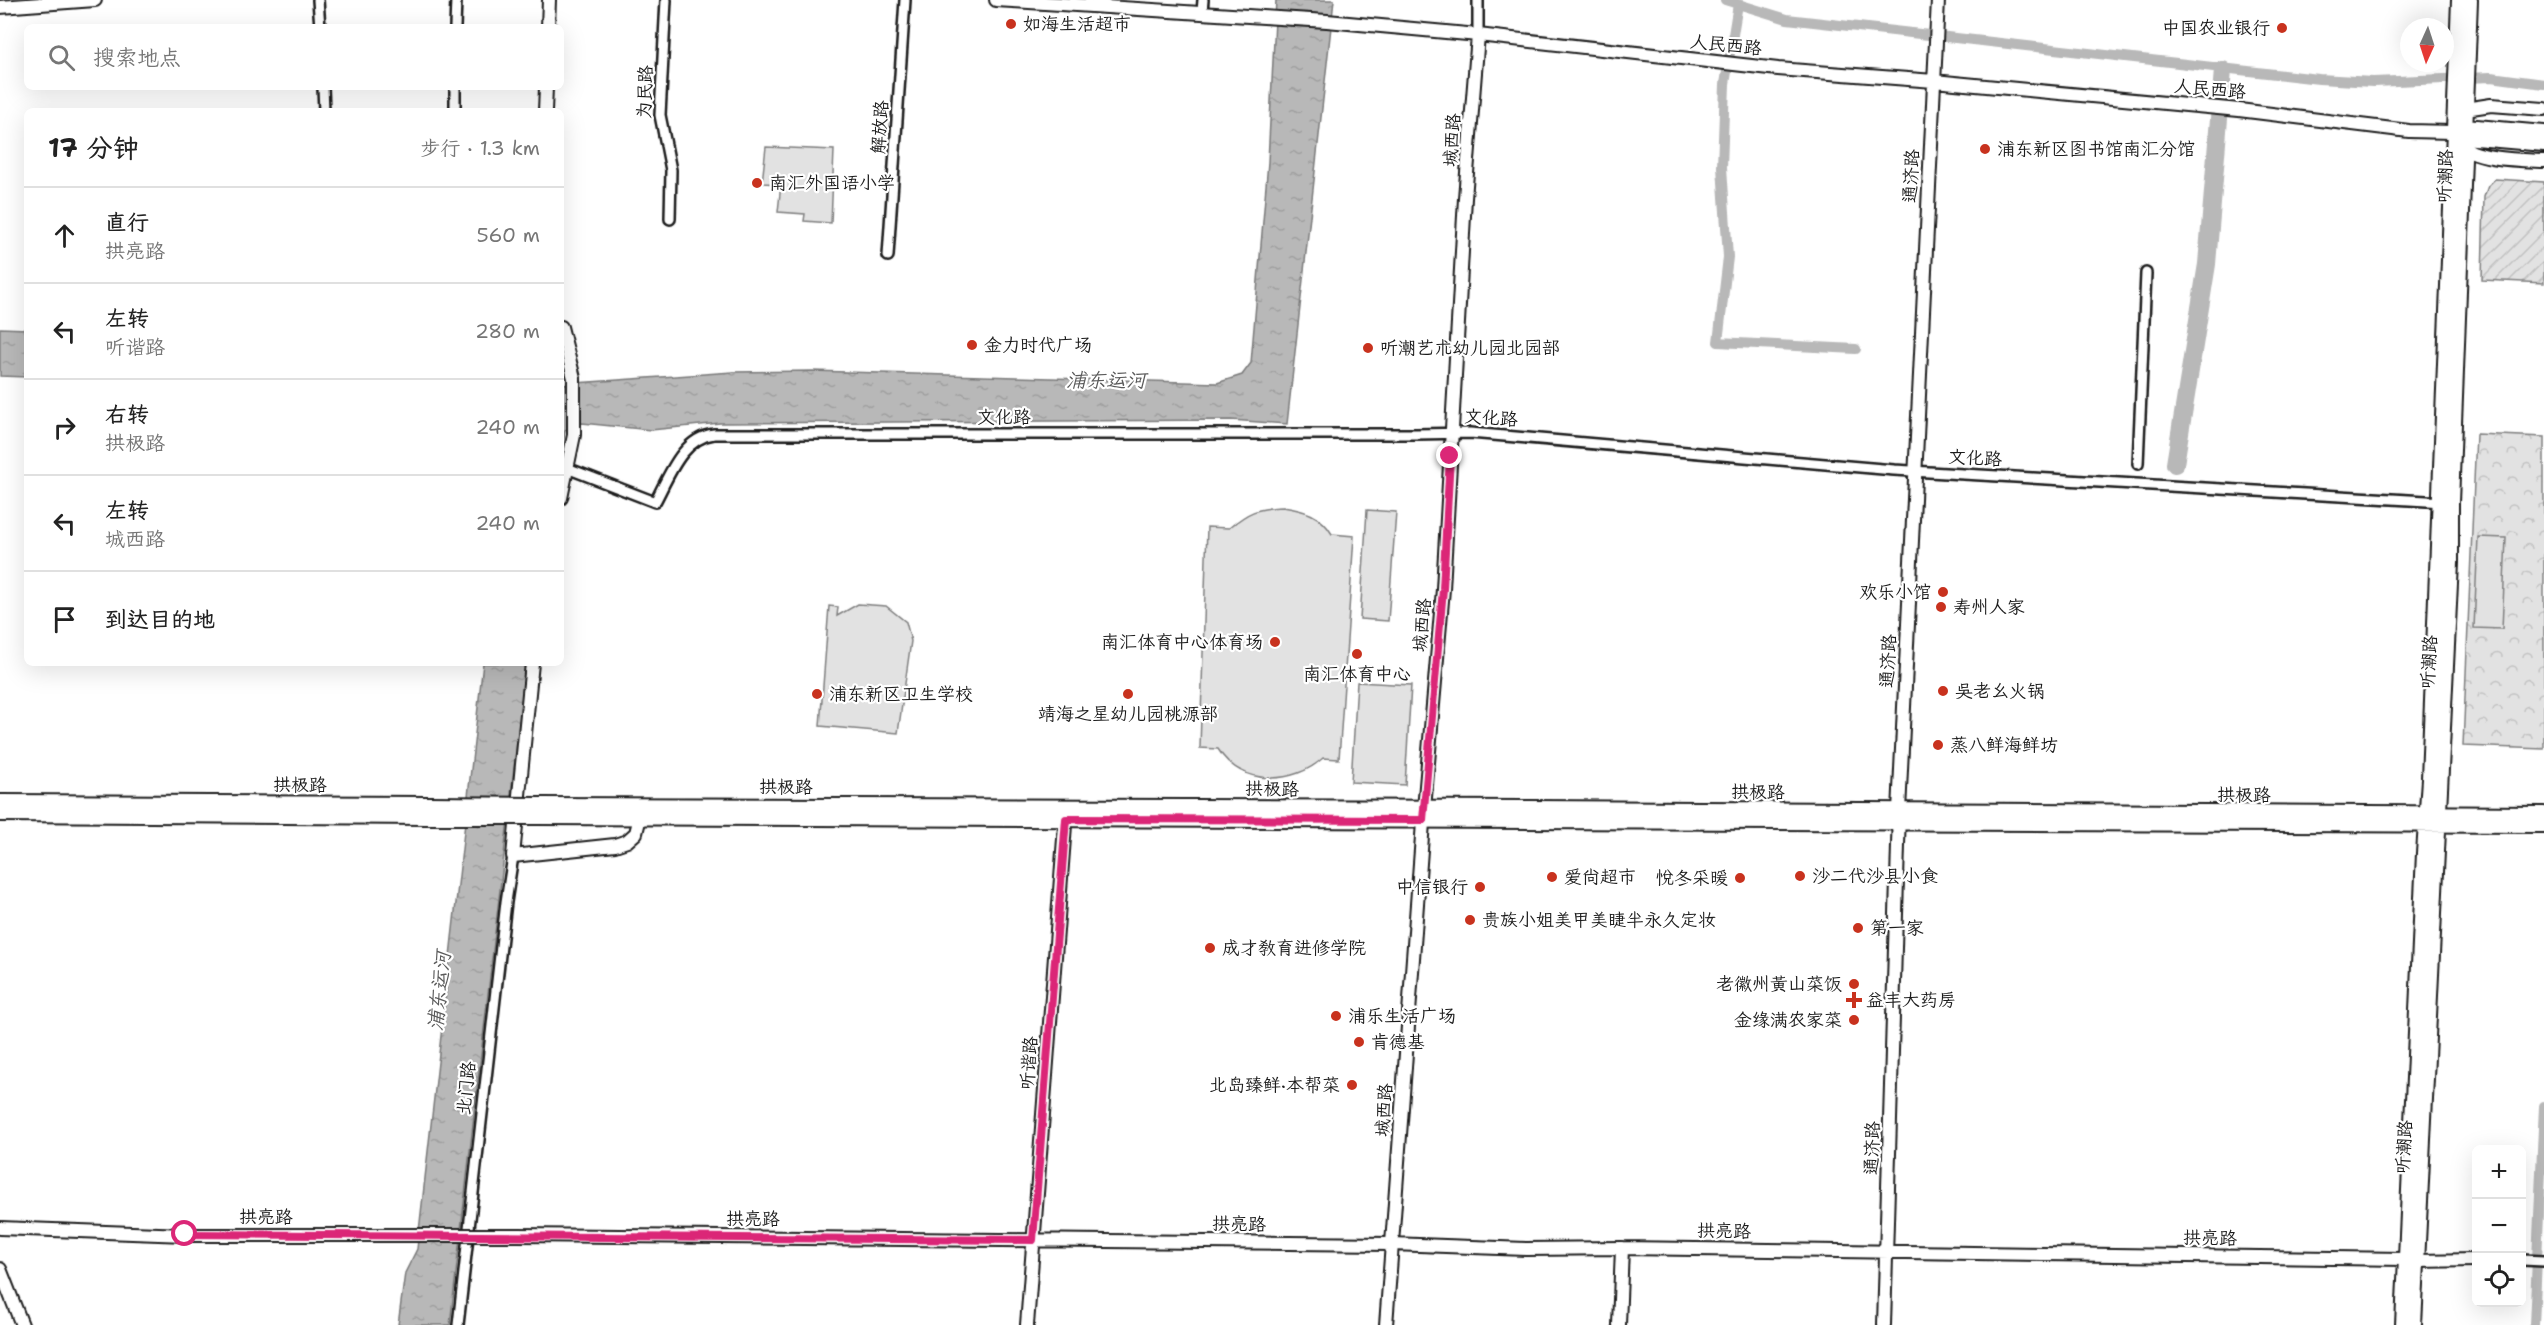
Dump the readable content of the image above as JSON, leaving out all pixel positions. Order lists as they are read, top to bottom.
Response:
{
  "streets": {
    "main road": ["人民西路", "听潮路", "拱极路"],
    "street": [
      "为民路",
      "解放路",
      "城西路",
      "通济路",
      "文化路",
      "听谐路",
      "北门路",
      "拱亮路"
    ]
  },
  "crossings": [
    ["人民西路", "城西路"],
    ["人民西路", "通济路"],
    ["人民西路", "听潮路"],
    ["城西路", "文化路"],
    ["城西路", "拱极路"],
    ["城西路", "拱亮路"],
    ["通济路", "文化路"],
    ["通济路", "拱极路"],
    ["通济路", "拱亮路"],
    ["听潮路", "文化路"],
    ["听潮路", "拱极路"],
    ["听潮路", "拱亮路"],
    ["拱极路", "听谐路"],
    ["听谐路", "拱亮路"]
  ],
  "water": ["浦东运河"],
  "places": {
    "other": [
      "如海生活超市",
      "中国农业银行",
      "浦东新区图书馆南汇分馆",
      "南汇外国语小学",
      "金力时代广场",
      "听潮艺术幼儿园北园部",
      "欢乐小馆",
      "寿州人家",
      "南汇体育中心体育场",
      "南汇体育中心",
      "吴老幺火锅",
      "浦东新区卫生学校",
      "靖海之星幼儿园桃源部",
      "蒸八鲜海鲜坊",
      "沙二代沙县小食",
      "爱尚超市",
      "悦冬采暖",
      "中信银行",
      "贵族小姐美甲美睫半永久定妆",
      "第一家",
      "成才教育进修学院",
      "老徽州黄山菜饭",
      "浦乐生活广场",
      "金缘满农家菜",
      "肯德基",
      "北岛臻鲜·本帮菜"
    ],
    "health": ["益丰大药房"]
  },
  "north": "bottom",
  "page": {
    "search": "搜索地点",
    "heading": ["17 分钟", "步行 · 1.3 km"],
    "list": [
      ["直行", "拱亮路", "560 m"],
      ["左转", "听谐路", "280 m"],
      ["右转", "拱极路", "240 m"],
      ["左转", "城西路", "240 m"],
      "到达目的地"
    ],
    "map_buttons": ["+", "−"]
  }
}
